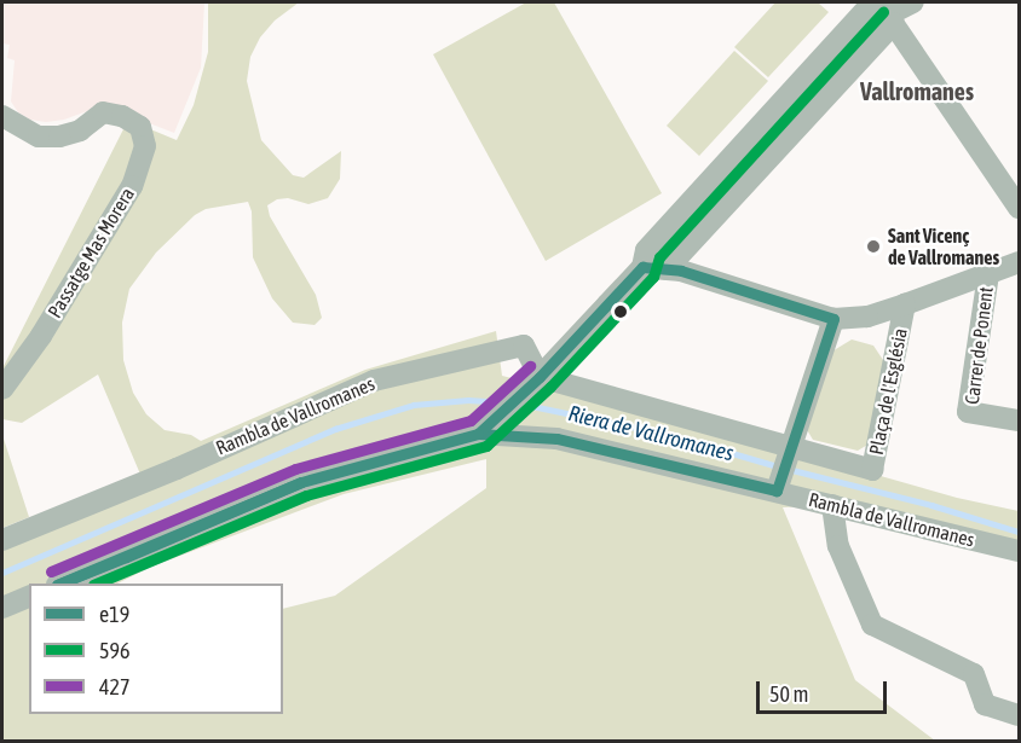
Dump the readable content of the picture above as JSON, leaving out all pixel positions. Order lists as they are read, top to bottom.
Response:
{
  "streets": {
    "street": [
      "Passatge Mas Morera",
      "Carrer de Ponent",
      "Plaça de l'Església",
      "Rambla de Vallromanes"
    ]
  },
  "districts": ["Vallromanes"],
  "water": ["Riera de Vallromanes"],
  "places": ["Sant Vicenç de Vallromanes"],
  "lines": ["transit line 596", "transit line e19", "transit line 427"],
  "legend": ["e19", "596", "427"],
  "scale_bar": "50 m"
}
